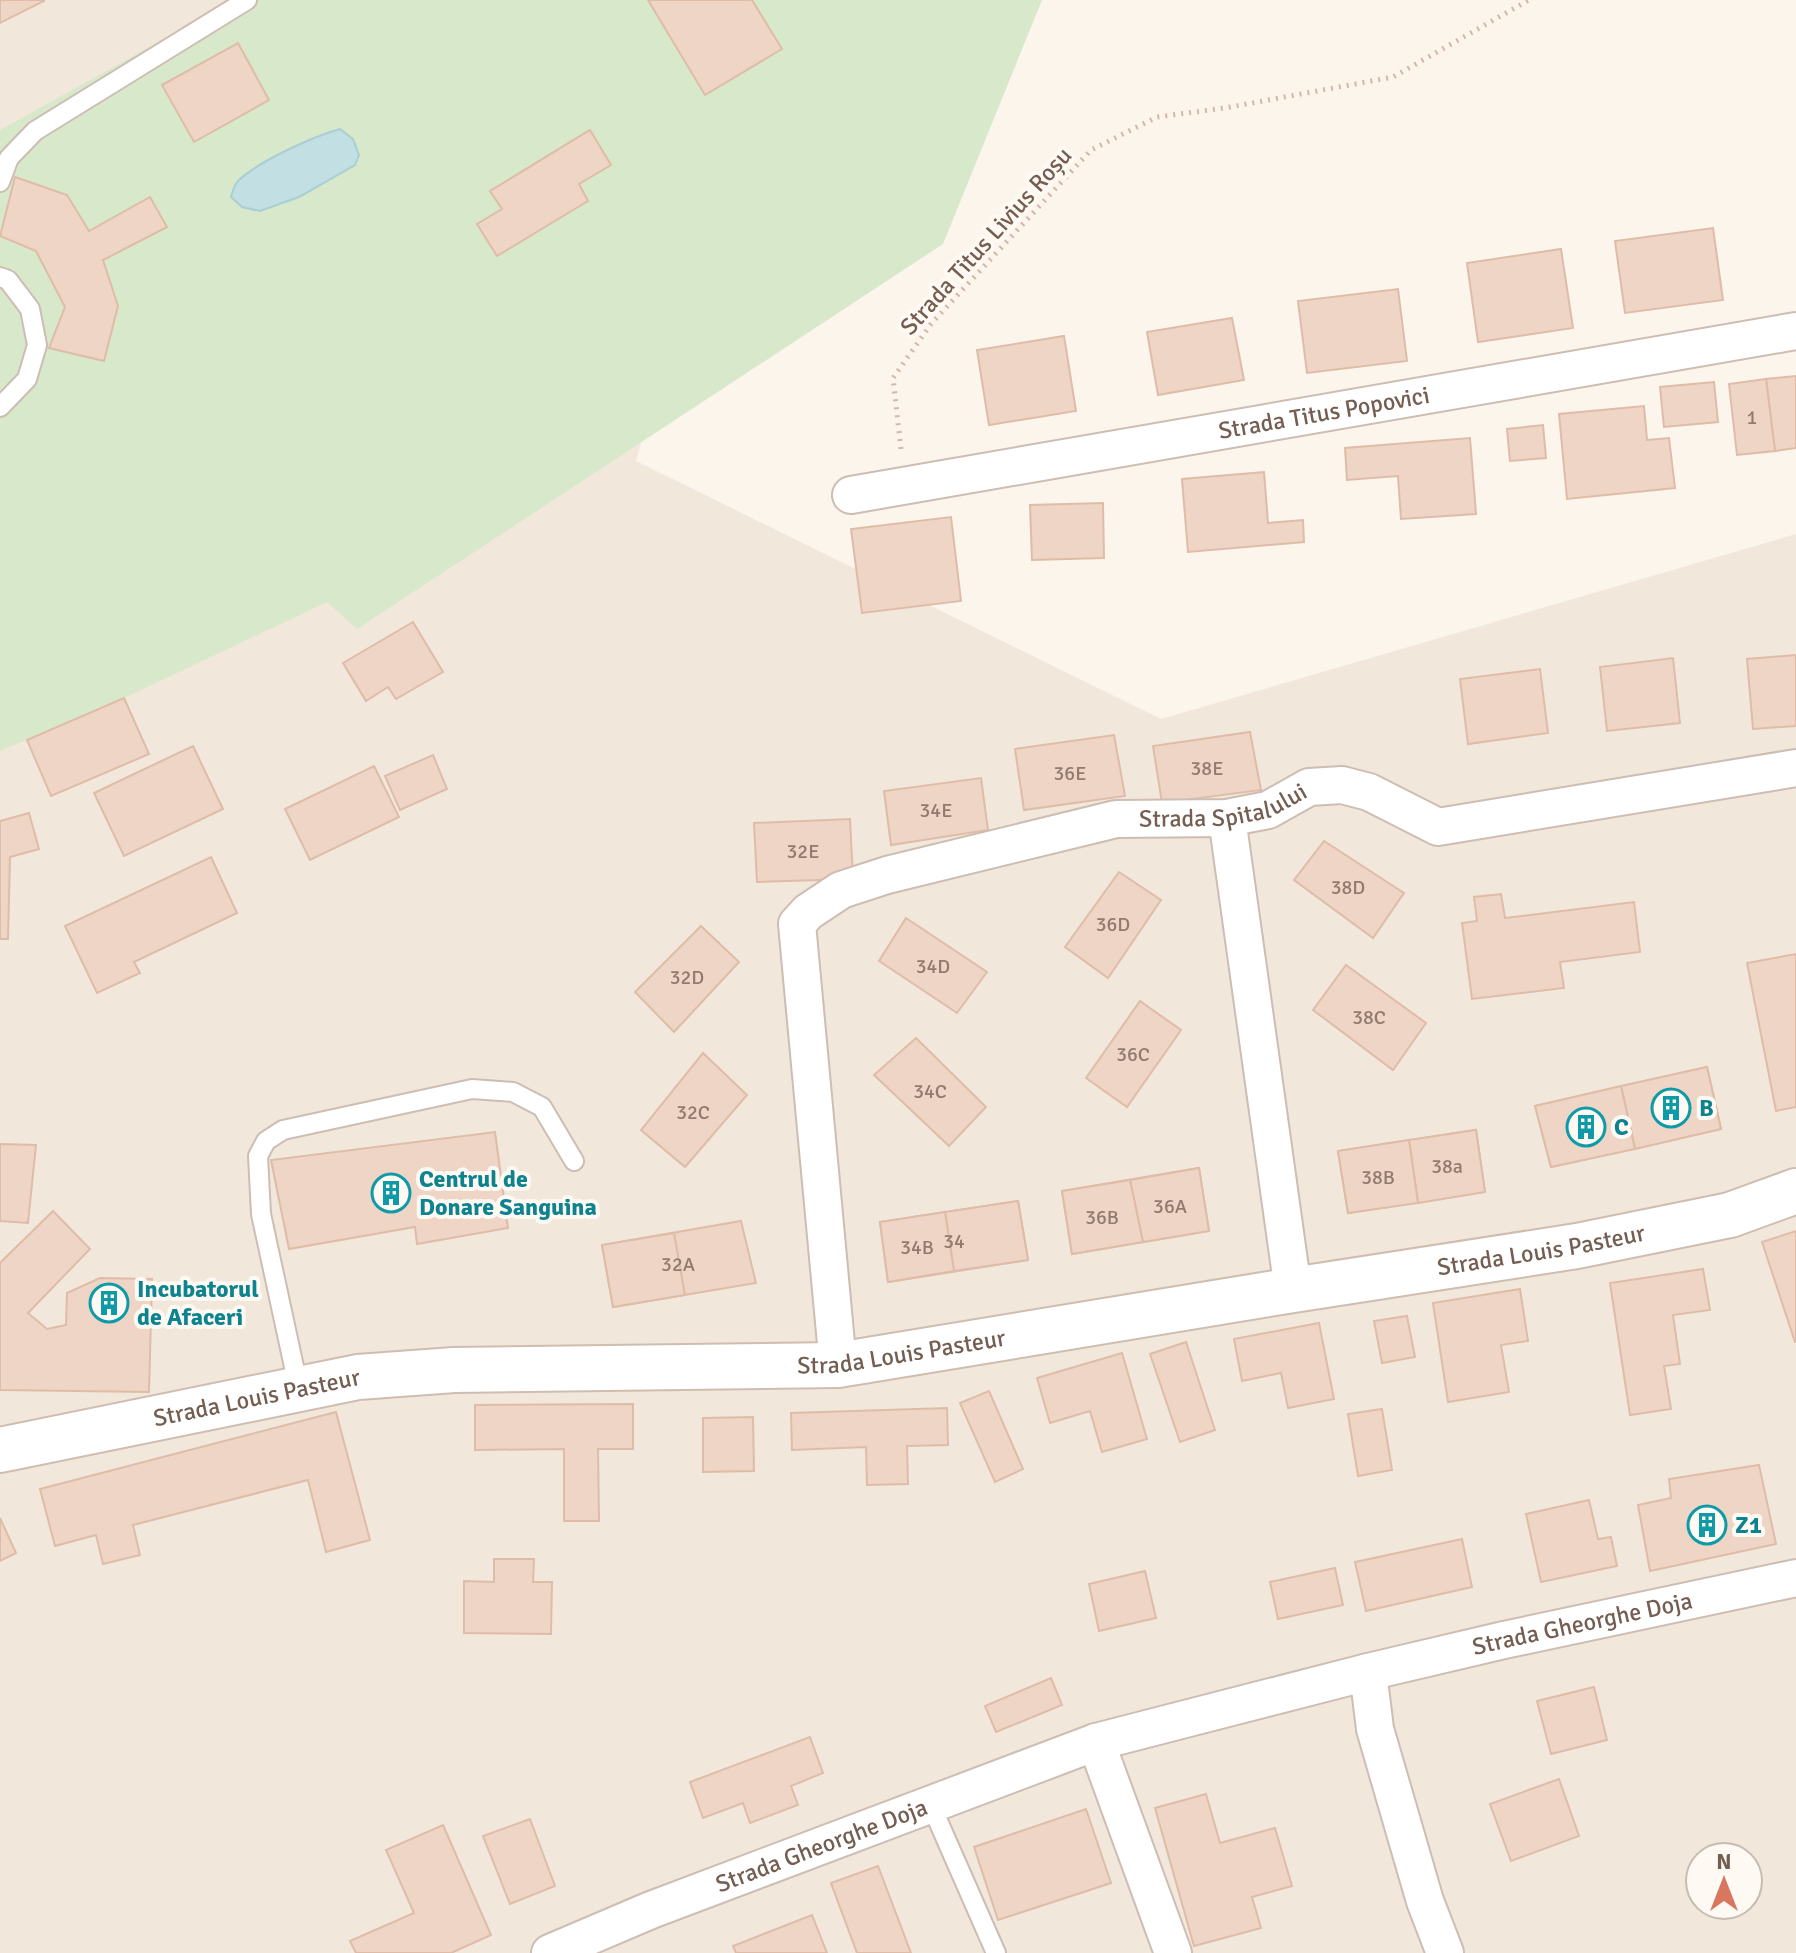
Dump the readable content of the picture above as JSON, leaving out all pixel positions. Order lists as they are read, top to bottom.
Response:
{
  "streets": {
    "main road": ["Strada Louis Pasteur"],
    "street": ["Strada Titus Popovici", "Strada Spitalului", "Strada Gheorghe Doja"],
    "path": ["Strada Titus Livius Roșu"]
  },
  "crossings": [
    ["Strada Titus Livius Roșu", "Strada Titus Popovici"],
    ["Strada Spitalului", "Strada Louis Pasteur"]
  ],
  "places": {
    "building": [
      "B",
      "C",
      "Centrul de Donare Sanguina",
      "Incubatorul de Afaceri",
      "Z1"
    ]
  },
  "house_numbers": [
    "1",
    "38E",
    "36E",
    "34E",
    "32E",
    "38D",
    "36D",
    "34D",
    "32D",
    "38C",
    "36C",
    "34C",
    "32C",
    "38a",
    "38B",
    "36A",
    "36B",
    "34",
    "34B",
    "32A"
  ],
  "north": "top"
}
